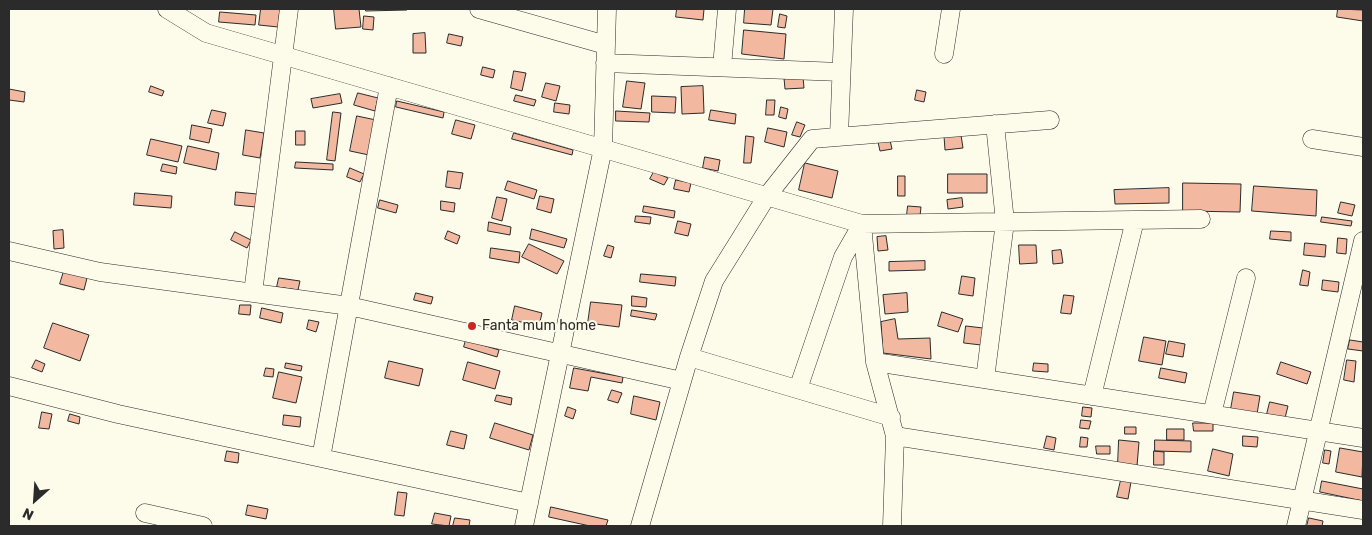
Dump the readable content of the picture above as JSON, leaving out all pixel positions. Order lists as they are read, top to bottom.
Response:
{
  "places": ["Fanta mum home"],
  "north": "bottom left"
}
